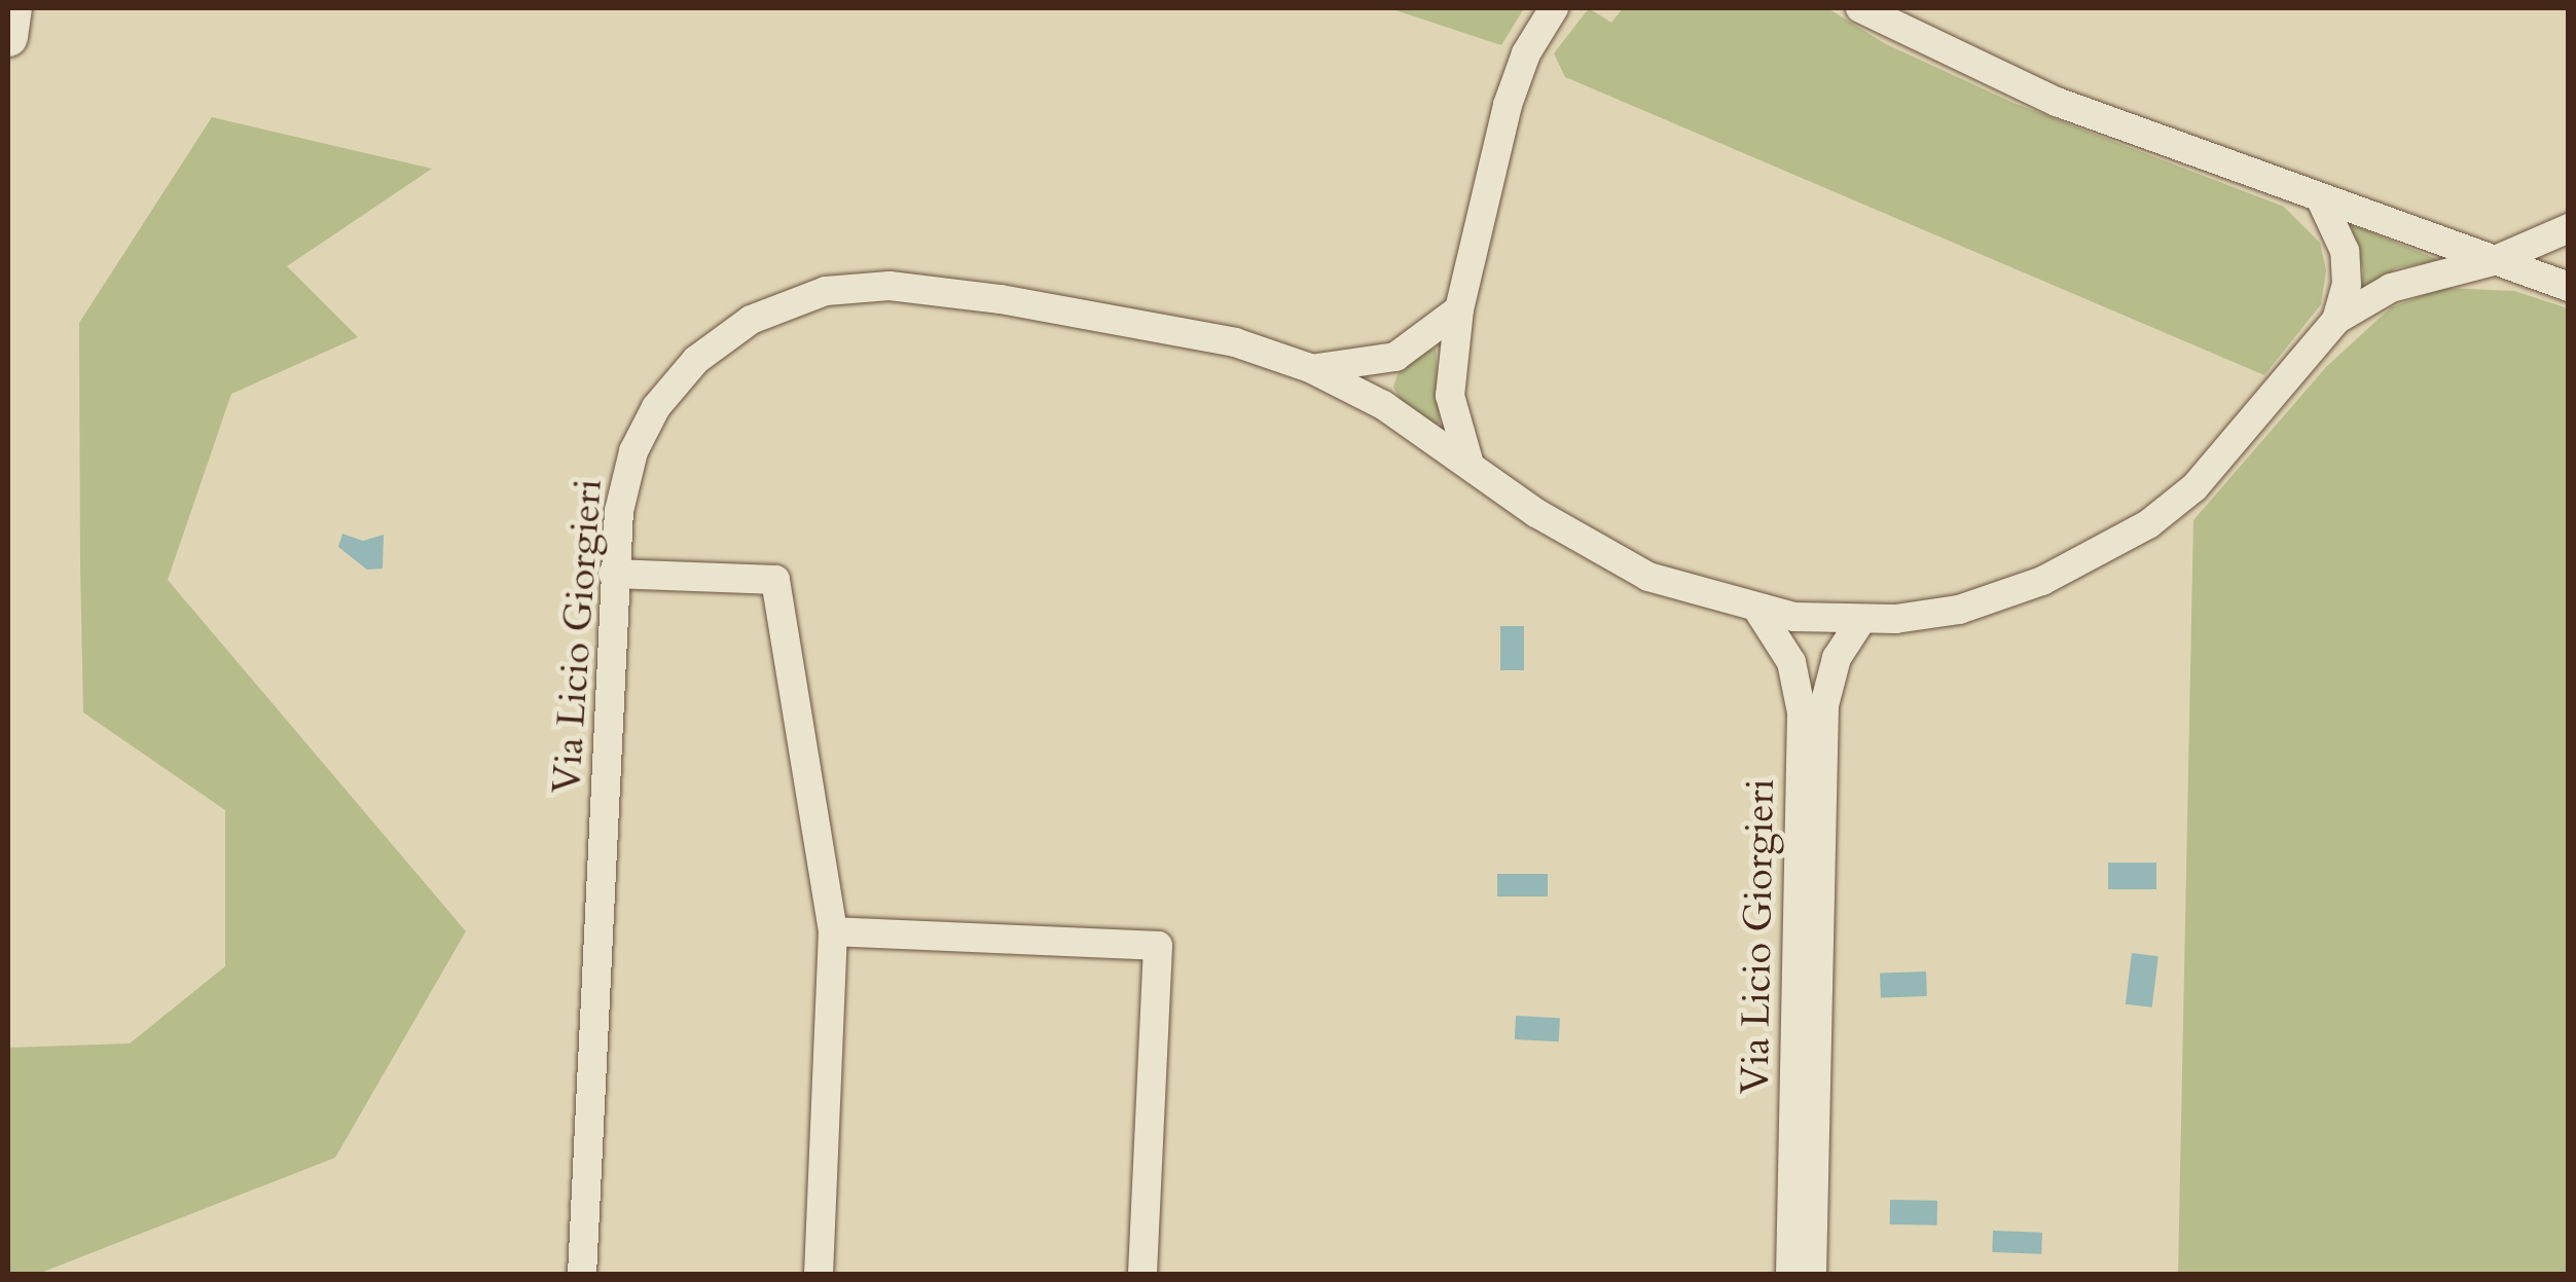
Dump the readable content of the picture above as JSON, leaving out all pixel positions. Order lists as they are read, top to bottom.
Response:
{
  "streets": {
    "street": ["Via Licio Giorgieri"]
  }
}
